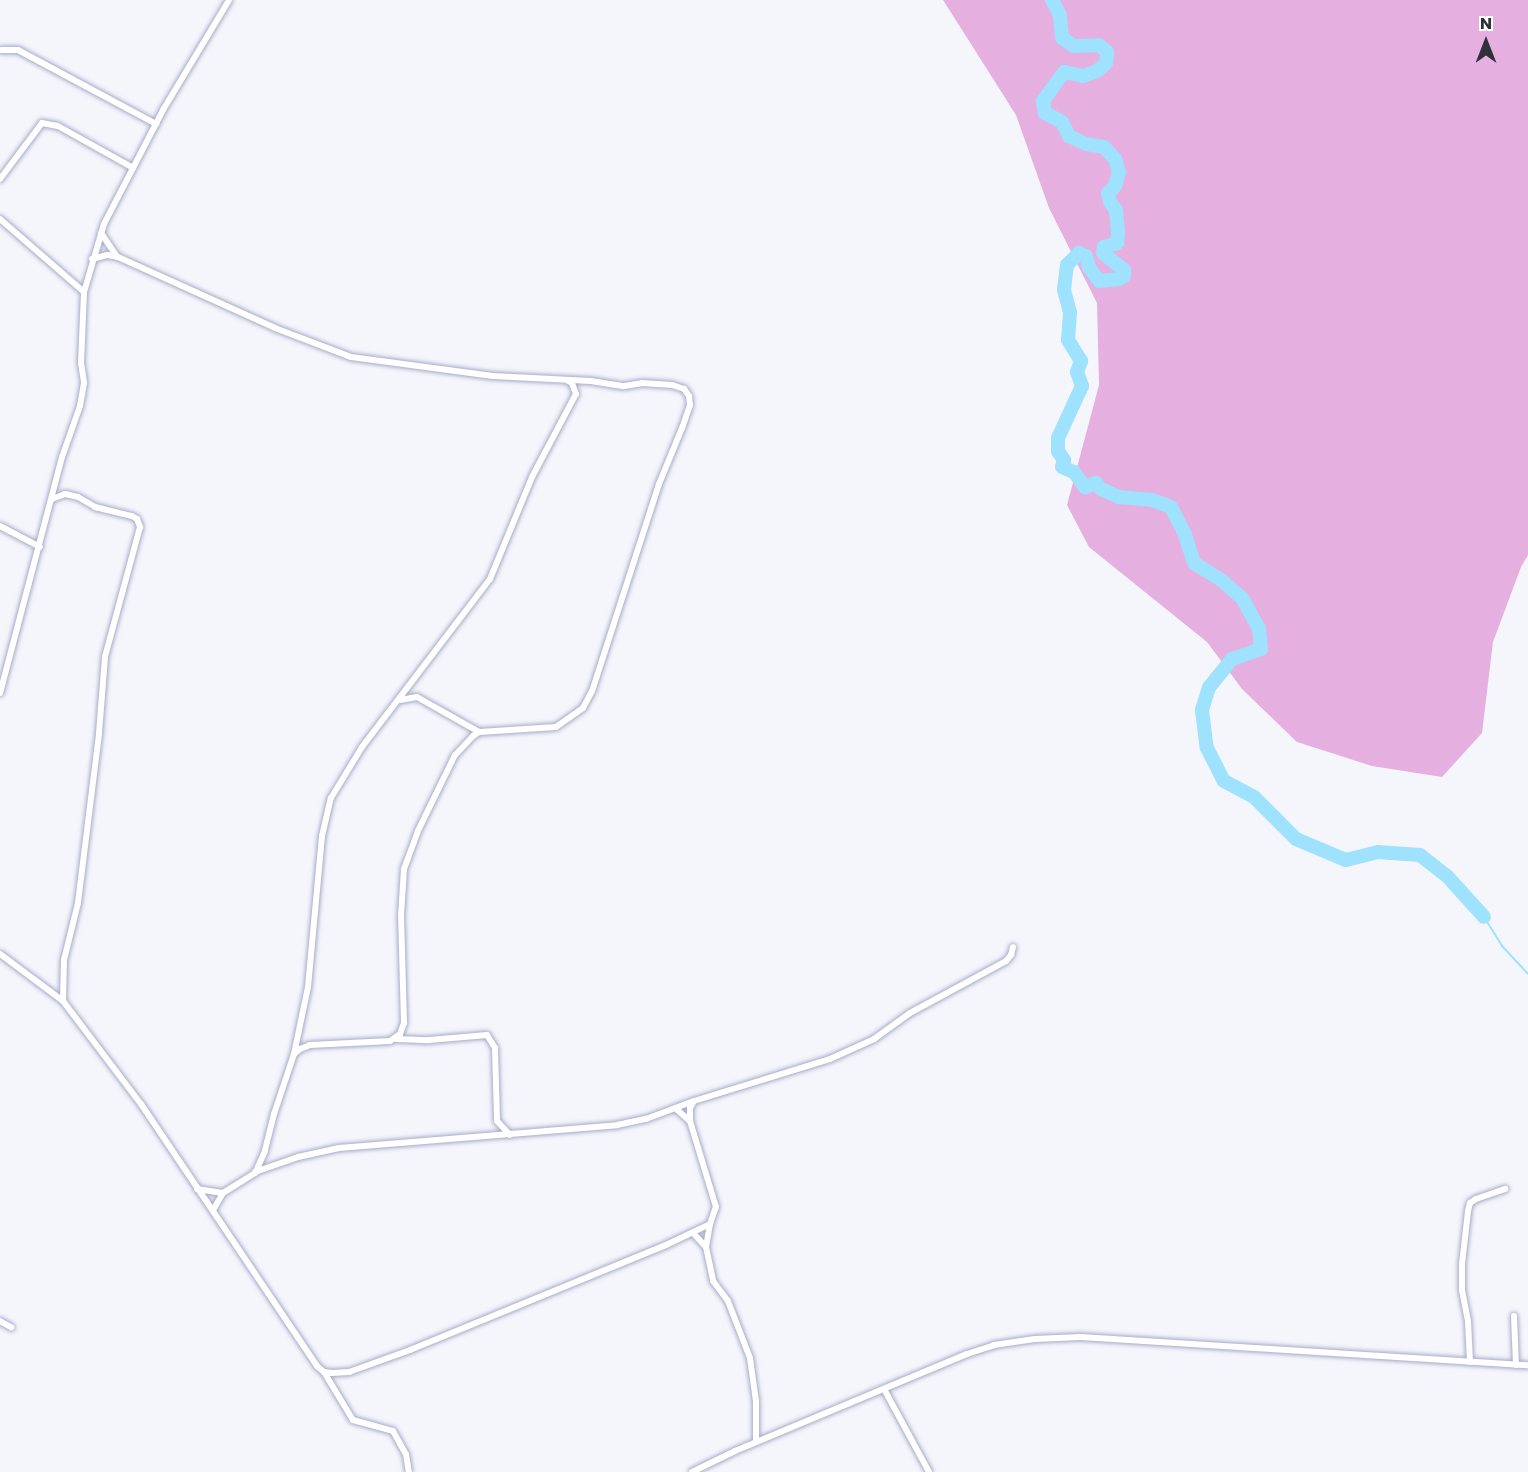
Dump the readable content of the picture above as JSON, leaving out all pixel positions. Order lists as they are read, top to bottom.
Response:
{
  "north": "top"
}
